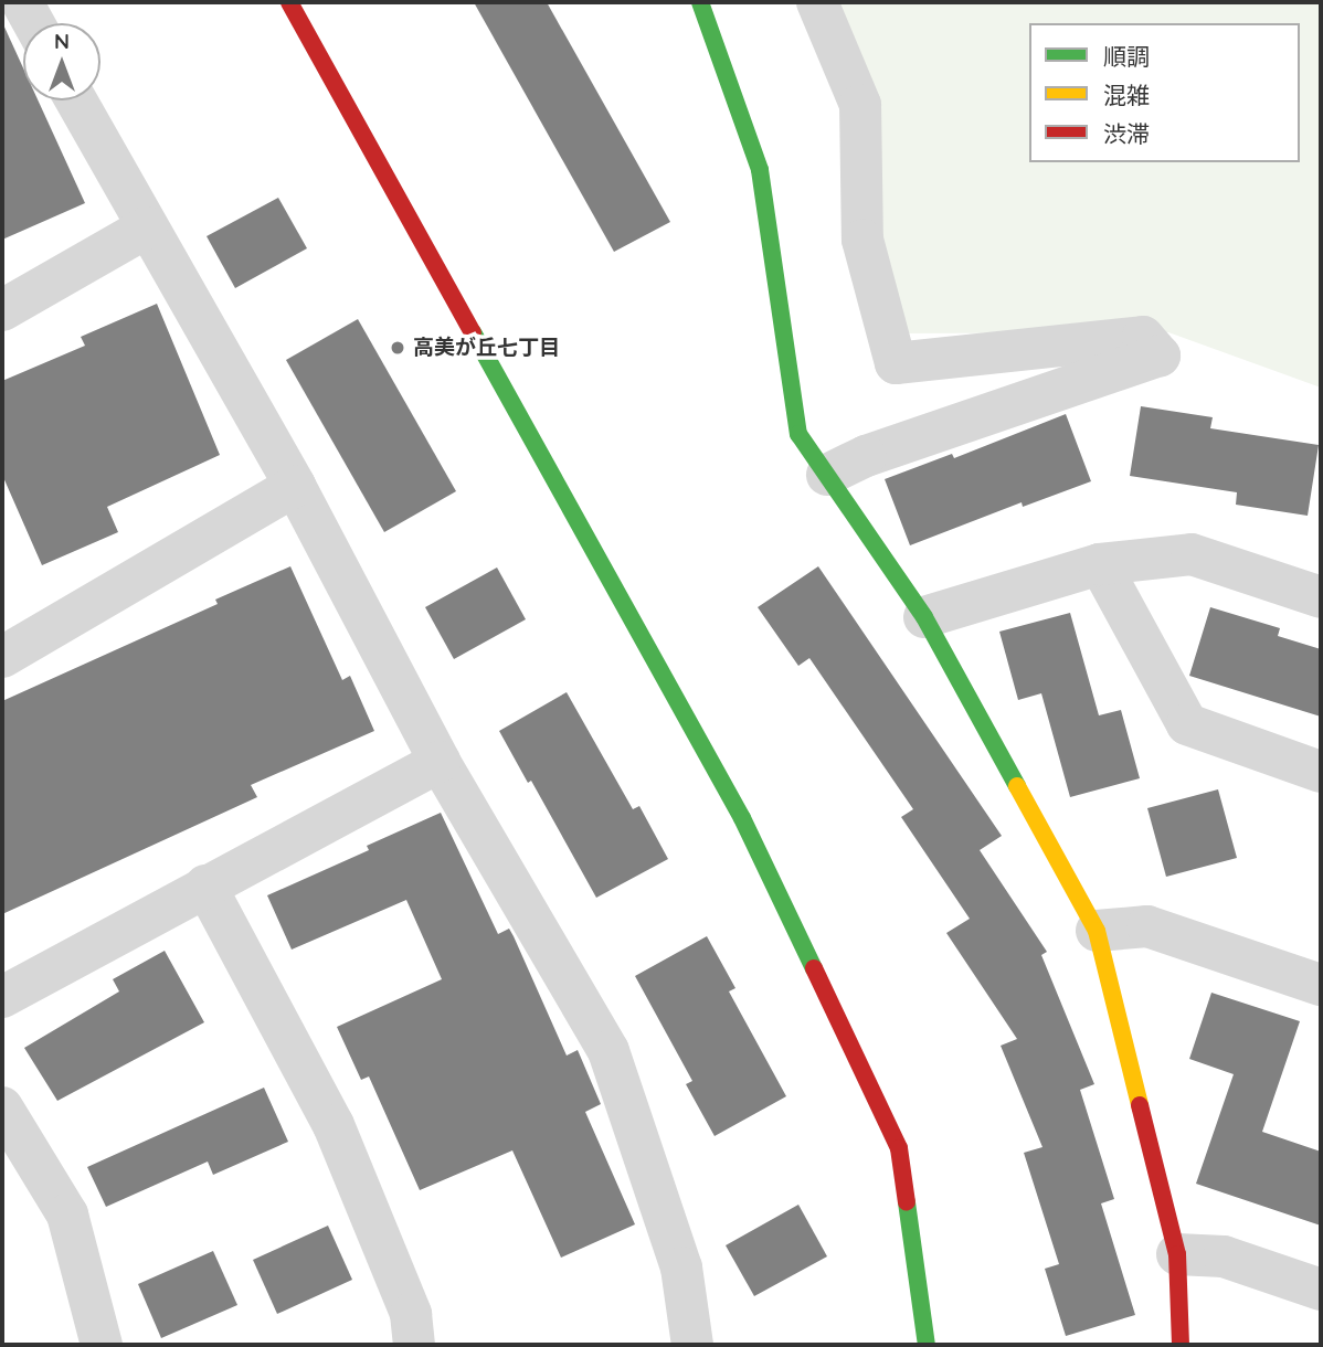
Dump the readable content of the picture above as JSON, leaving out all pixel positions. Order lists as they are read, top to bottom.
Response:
{
  "places": ["高美が丘七丁目"],
  "legend": ["順調", "混雑", "渋滞"],
  "north": "top"
}
